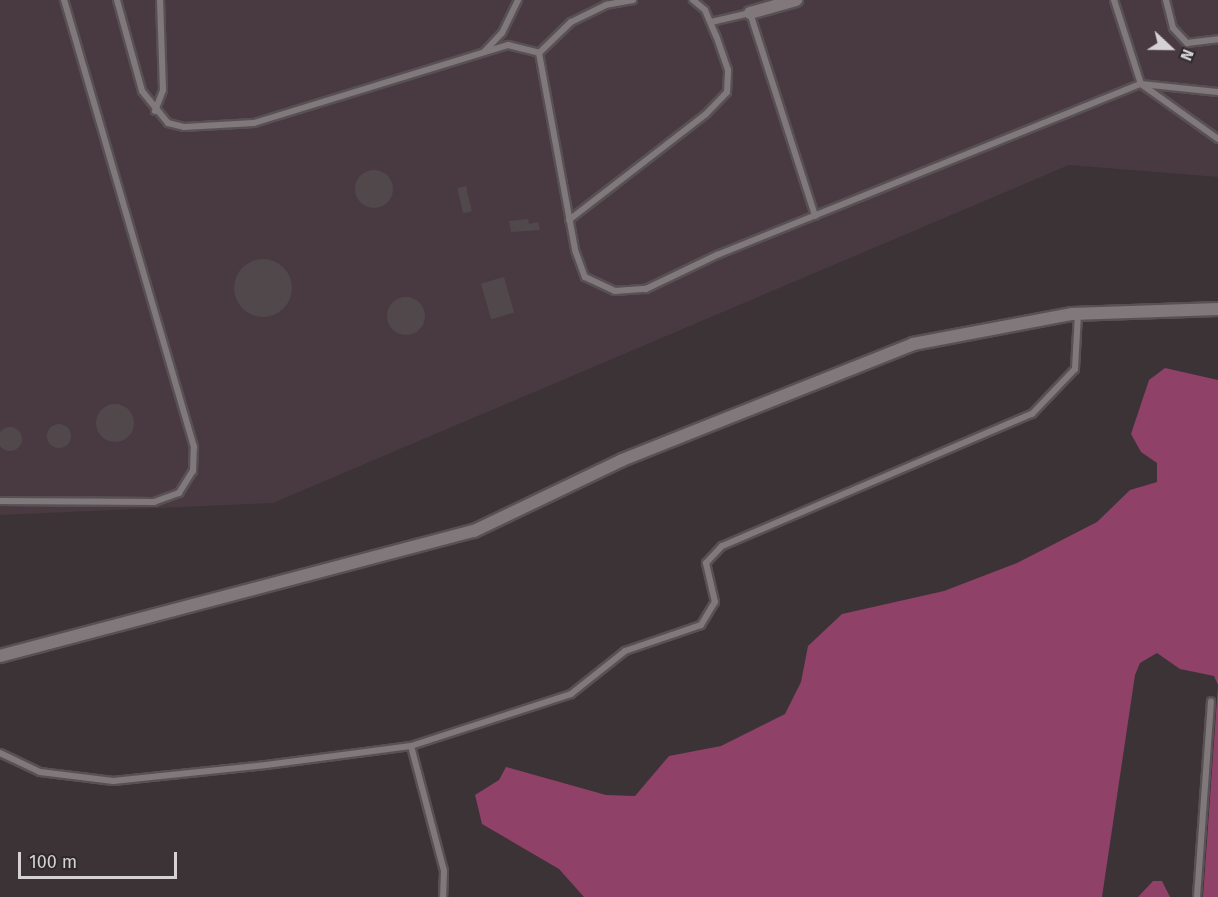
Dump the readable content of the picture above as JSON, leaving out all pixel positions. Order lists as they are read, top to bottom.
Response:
{
  "scale_bar": "100 m",
  "north": "right"
}
